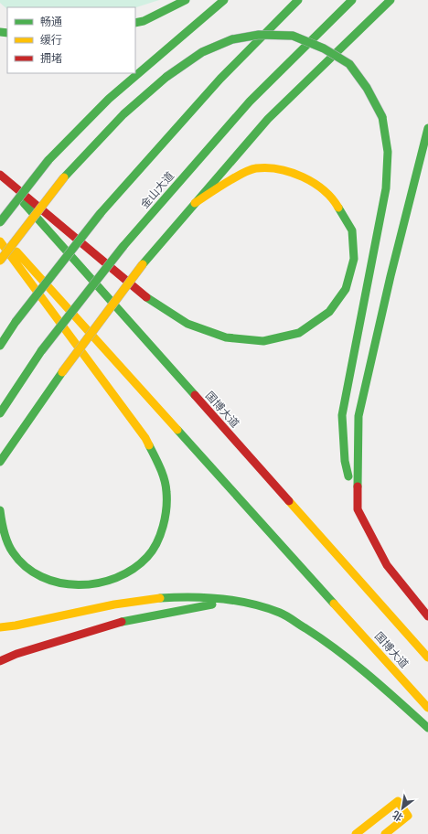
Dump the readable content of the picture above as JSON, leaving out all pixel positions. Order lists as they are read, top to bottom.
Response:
{
  "streets": {
    "main road": ["金山大道", "国博大道"]
  },
  "legend": ["畅通", "缓行", "拥堵"],
  "north": "bottom left"
}
